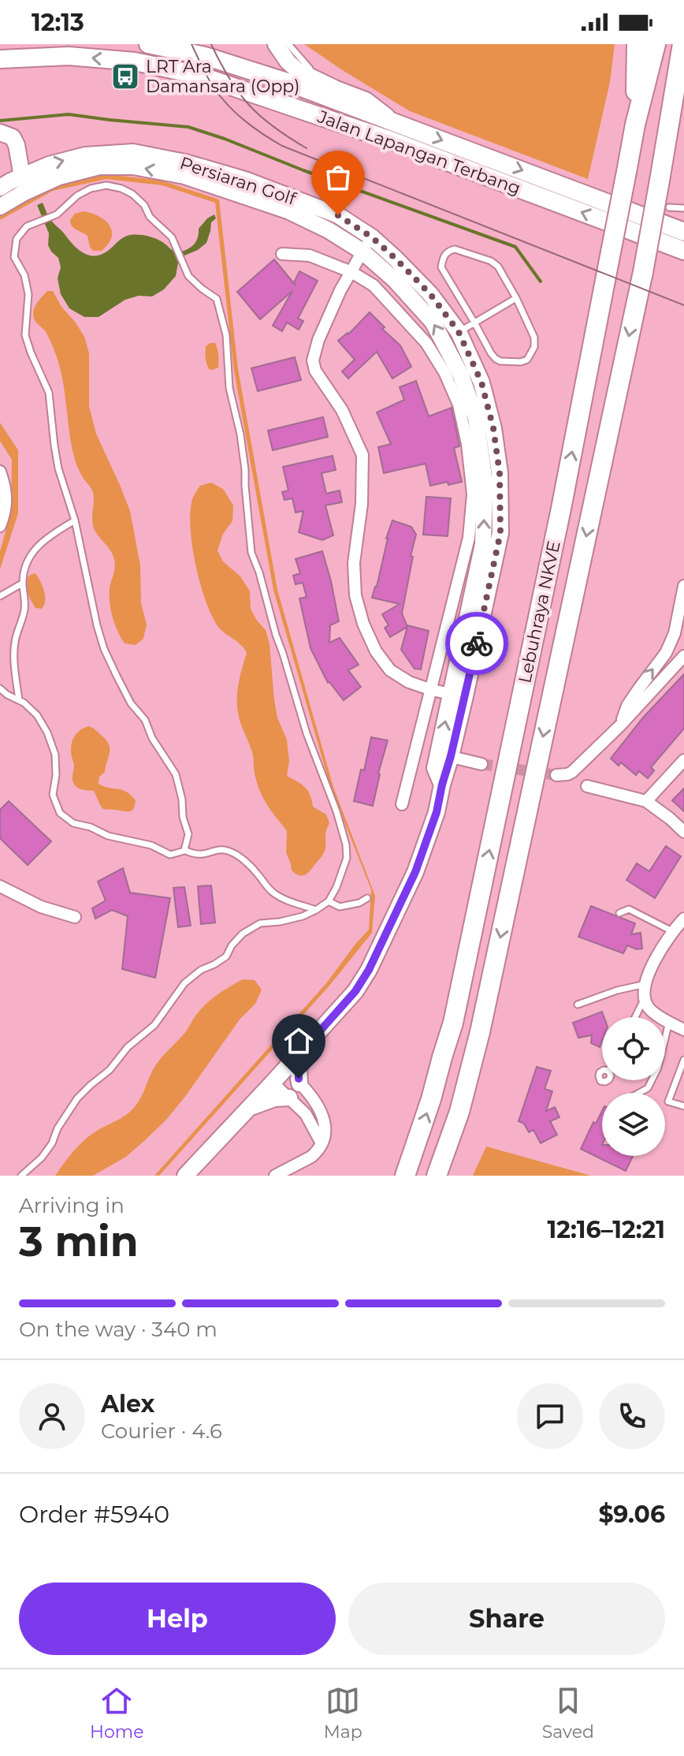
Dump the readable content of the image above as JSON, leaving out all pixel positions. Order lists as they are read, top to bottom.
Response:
{
  "streets": {
    "highway": ["Lebuhraya NKVE"],
    "main road": ["Jalan Lapangan Terbang"],
    "street": ["Persiaran Golf"]
  },
  "crossings": [
    ["Jalan Lapangan Terbang", "Lebuhraya NKVE"]
  ],
  "places": {
    "bus stop": ["LRT Ara Damansara (Opp)"]
  },
  "page": {
    "status": "12:13",
    "heading": ["3 min", "Arriving in", "12:16–12:21"],
    "panel": [
      "Alex",
      "Courier · 4.6",
      "Order #5940",
      "$9.06"
    ],
    "bar": "On the way · 340 m",
    "buttons": ["Help", "Share"],
    "tabs": ["Home", "Map", "Saved"]
  }
}
